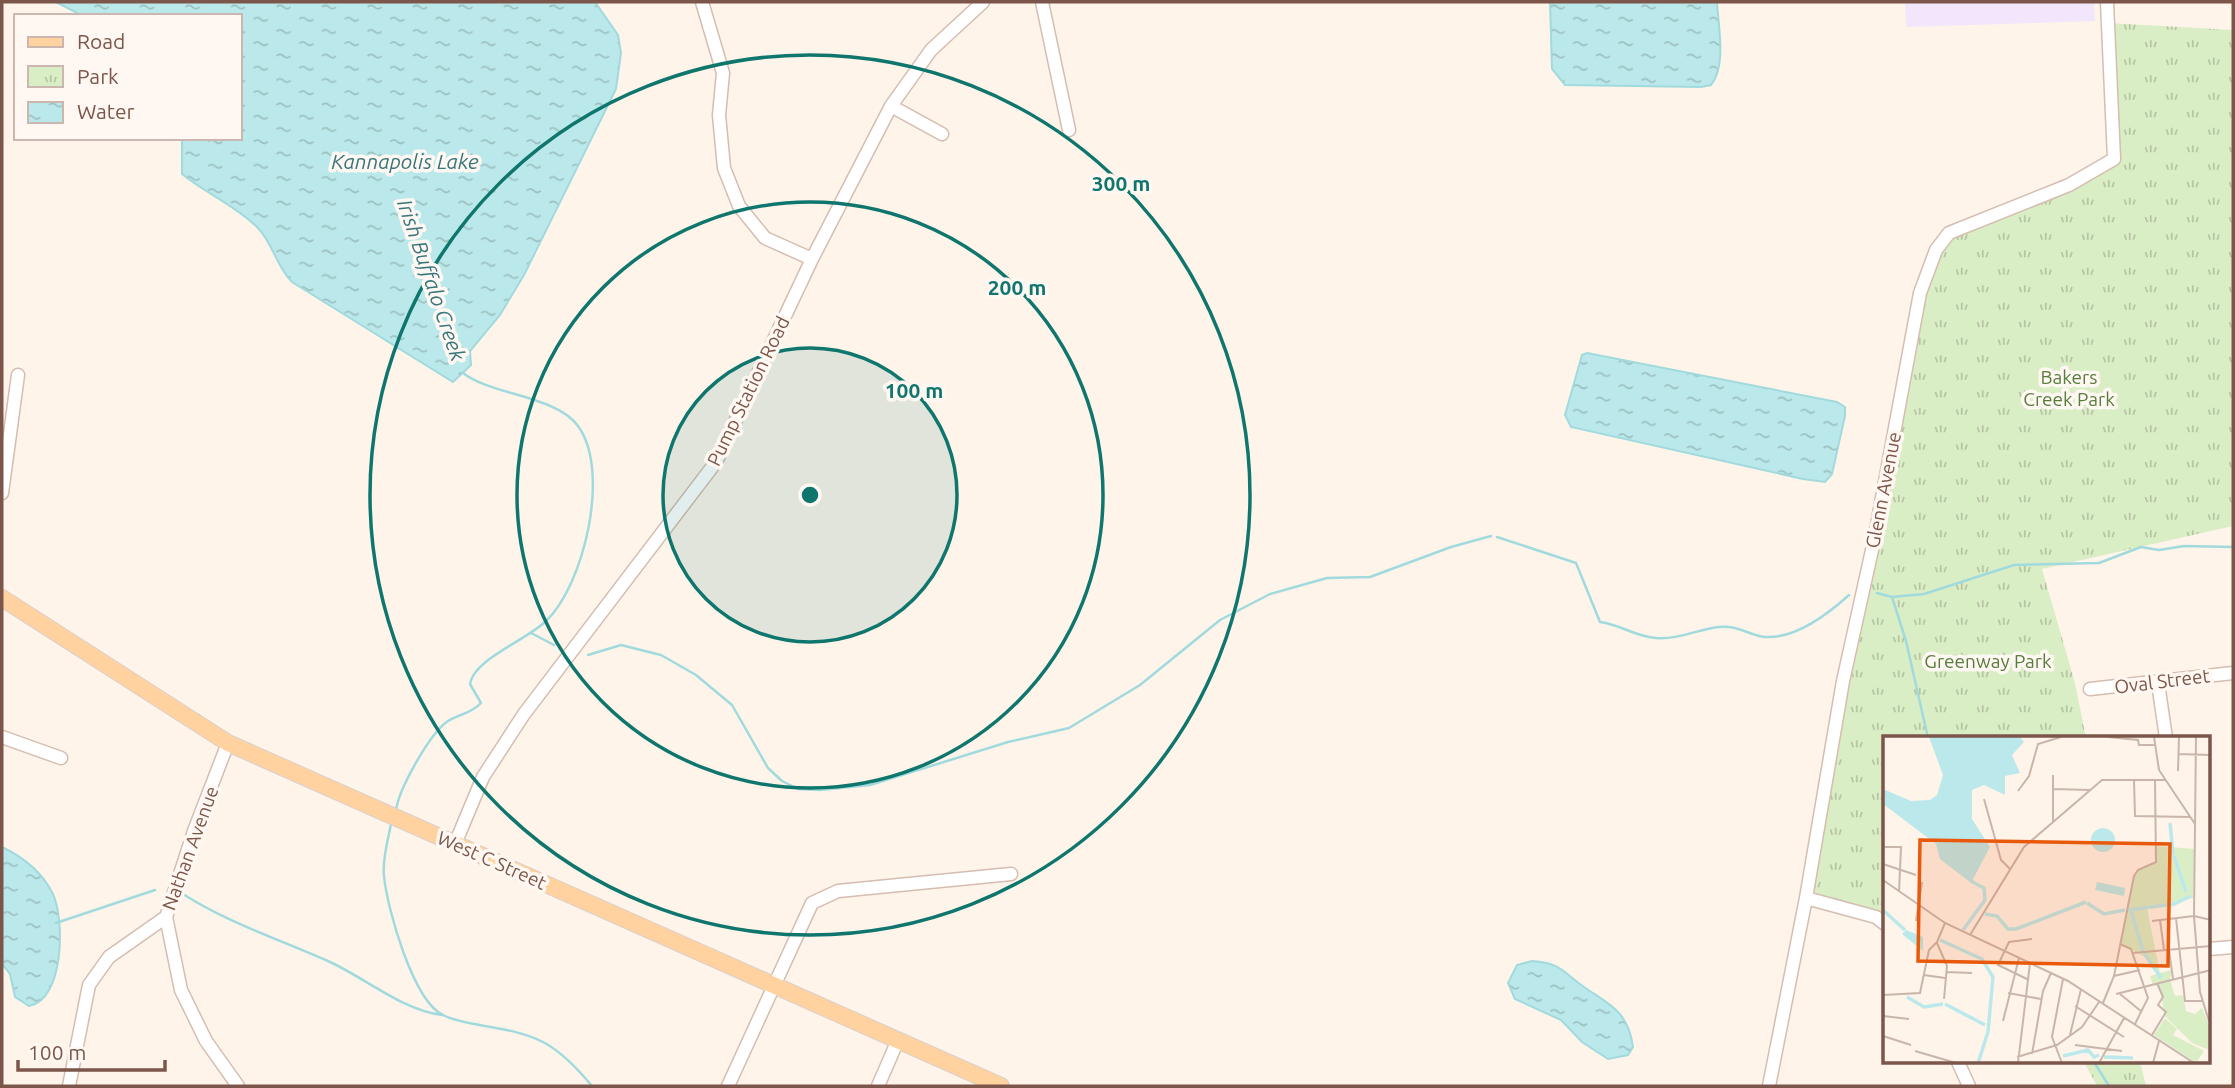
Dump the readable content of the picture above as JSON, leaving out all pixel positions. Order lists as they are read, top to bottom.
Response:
{
  "streets": {
    "main road": ["West C Street"],
    "street": [
      "Pump Station Road",
      "Glenn Avenue",
      "Oval Street",
      "Nathan Avenue"
    ]
  },
  "crossings": [
    ["Pump Station Road", "West C Street"],
    ["Nathan Avenue", "West C Street"]
  ],
  "water": ["Kannapolis Lake", "Irish Buffalo Creek"],
  "parks": ["Bakers Creek Park", "Greenway Park"],
  "legend": ["Road", "Park", "Water"],
  "scale_bar": "100 m",
  "rings": ["300 m", "200 m", "100 m"]
}
